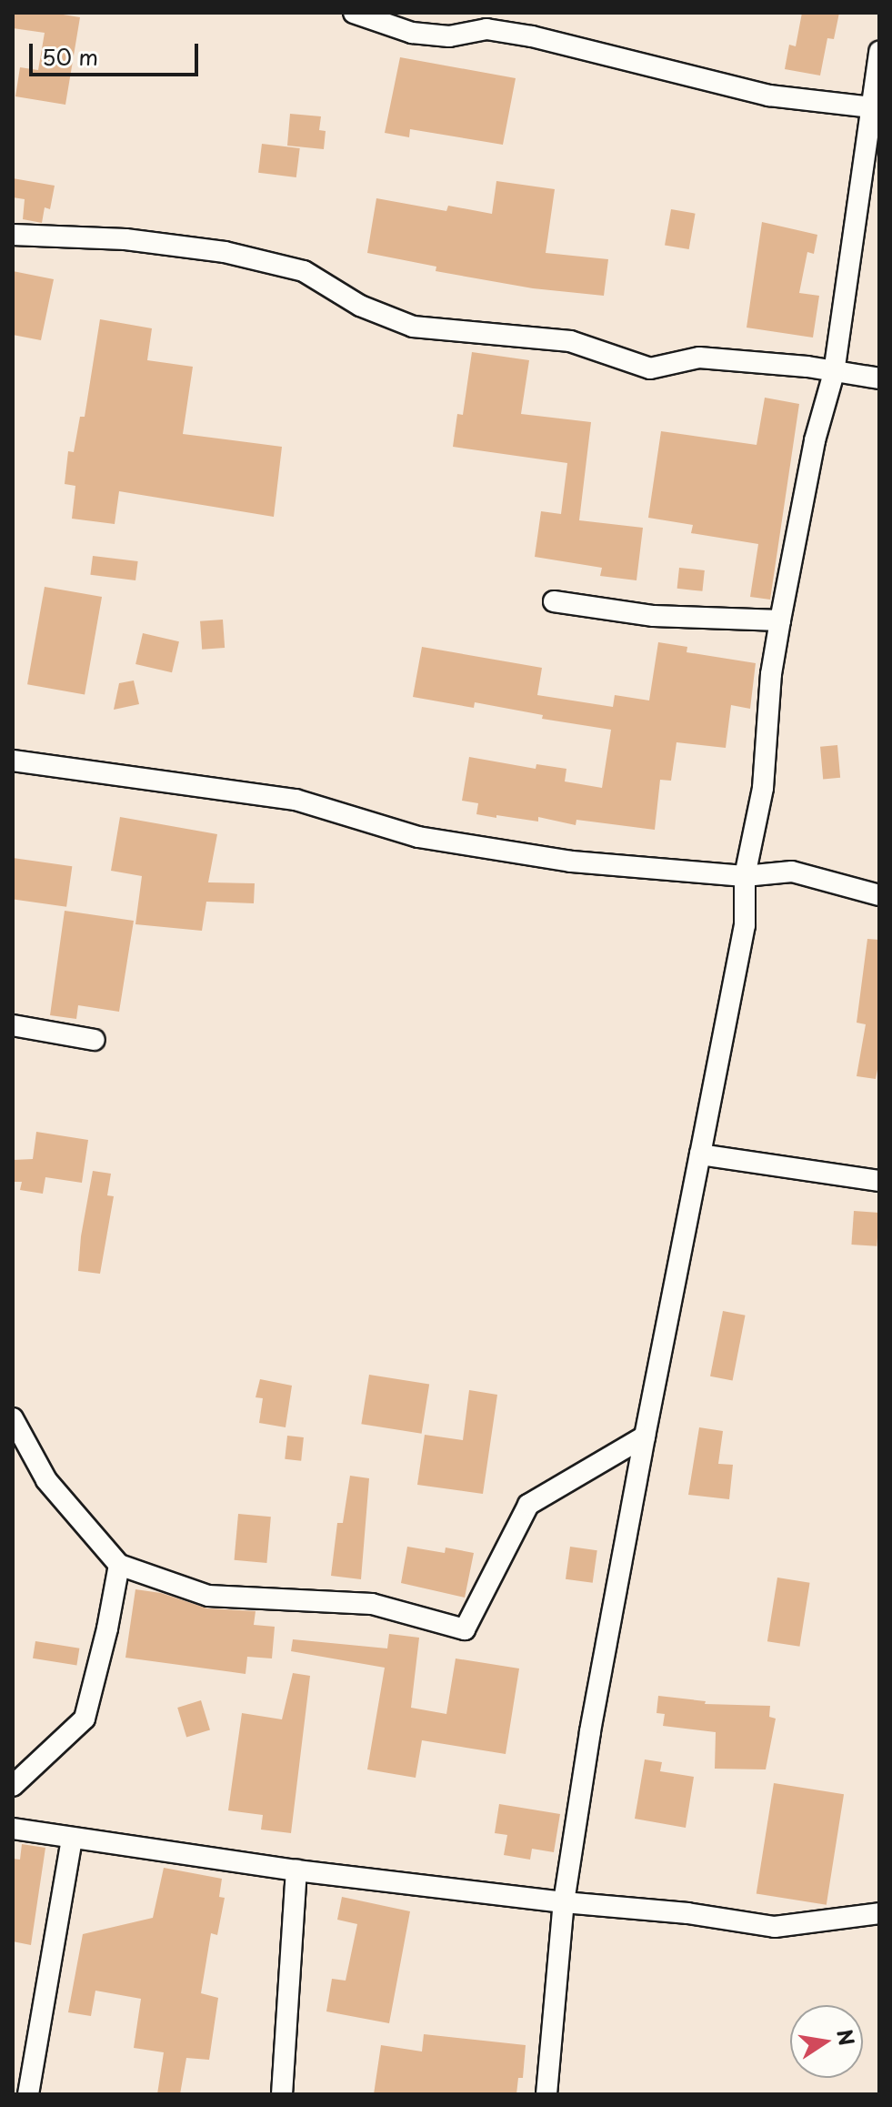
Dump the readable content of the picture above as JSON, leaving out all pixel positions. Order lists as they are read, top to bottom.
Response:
{
  "scale_bar": "50 m",
  "north": "right"
}
